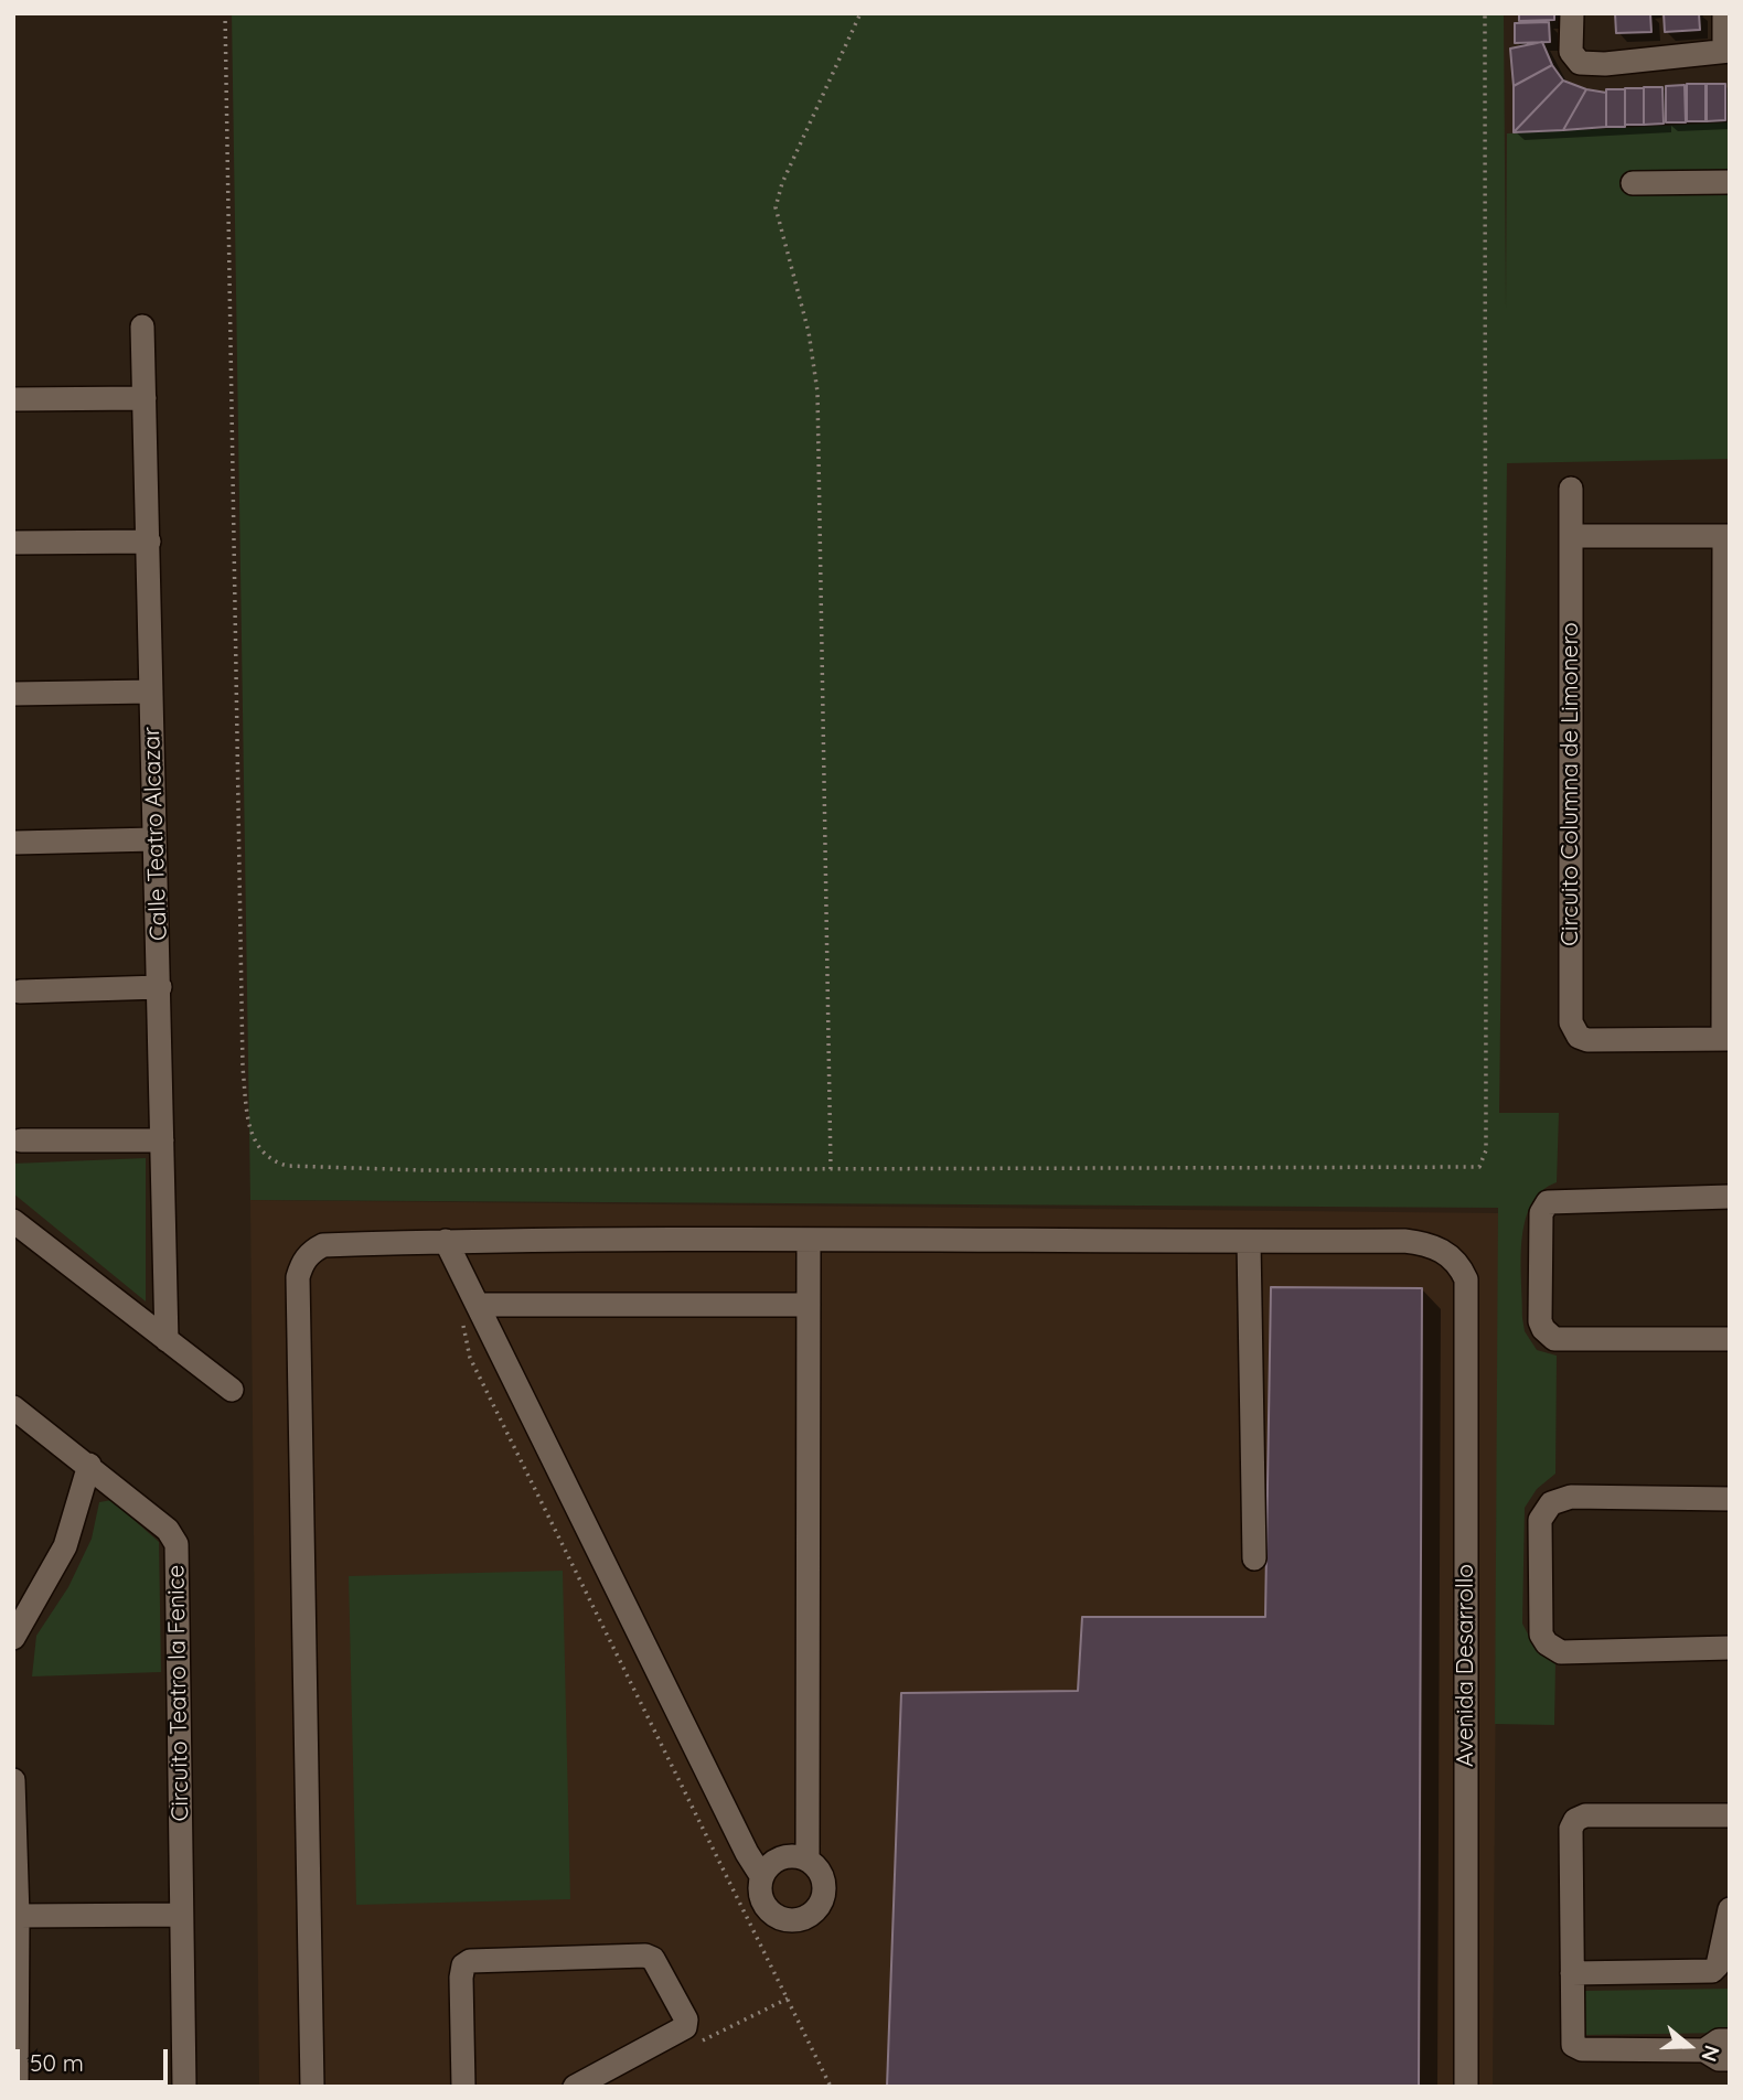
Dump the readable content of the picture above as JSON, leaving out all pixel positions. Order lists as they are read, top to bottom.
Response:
{
  "streets": {
    "street": [
      "Circuito Columna de Limonero",
      "Calle Teatro Alcazar",
      "Avenida Desarrollo",
      "Circuito Teatro la Fenice"
    ]
  },
  "scale_bar": "50 m",
  "north": "right"
}
